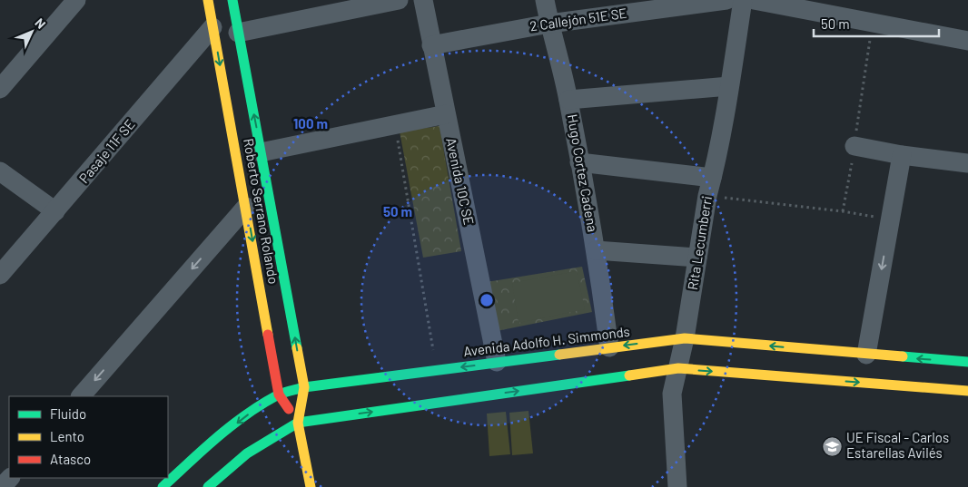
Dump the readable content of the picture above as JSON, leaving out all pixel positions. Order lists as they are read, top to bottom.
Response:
{
  "streets": {
    "street": [
      "2 Callejón 51E SE",
      "Pasaje 11F SE",
      "Hugo Cortez Cadena",
      "Avenida 10C SE",
      "Roberto Serrano Rolando",
      "Rita Lecumberri",
      "Avenida Adolfo H. Simmonds"
    ]
  },
  "crossings": [
    ["2 Callejón 51E SE", "Hugo Cortez Cadena"],
    ["2 Callejón 51E SE", "Avenida 10C SE"],
    ["Pasaje 11F SE", "Roberto Serrano Rolando"],
    ["Hugo Cortez Cadena", "Avenida Adolfo H. Simmonds"],
    ["Avenida 10C SE", "Avenida Adolfo H. Simmonds"],
    ["Roberto Serrano Rolando", "Avenida Adolfo H. Simmonds"],
    ["Rita Lecumberri", "Avenida Adolfo H. Simmonds"]
  ],
  "places": {
    "school or university": ["UE Fiscal - Carlos Estarellas Avilés"]
  },
  "legend": ["Fluido", "Lento", "Atasco"],
  "scale_bar": "50 m",
  "north": "top right",
  "rings": ["100 m", "50 m"]
}
